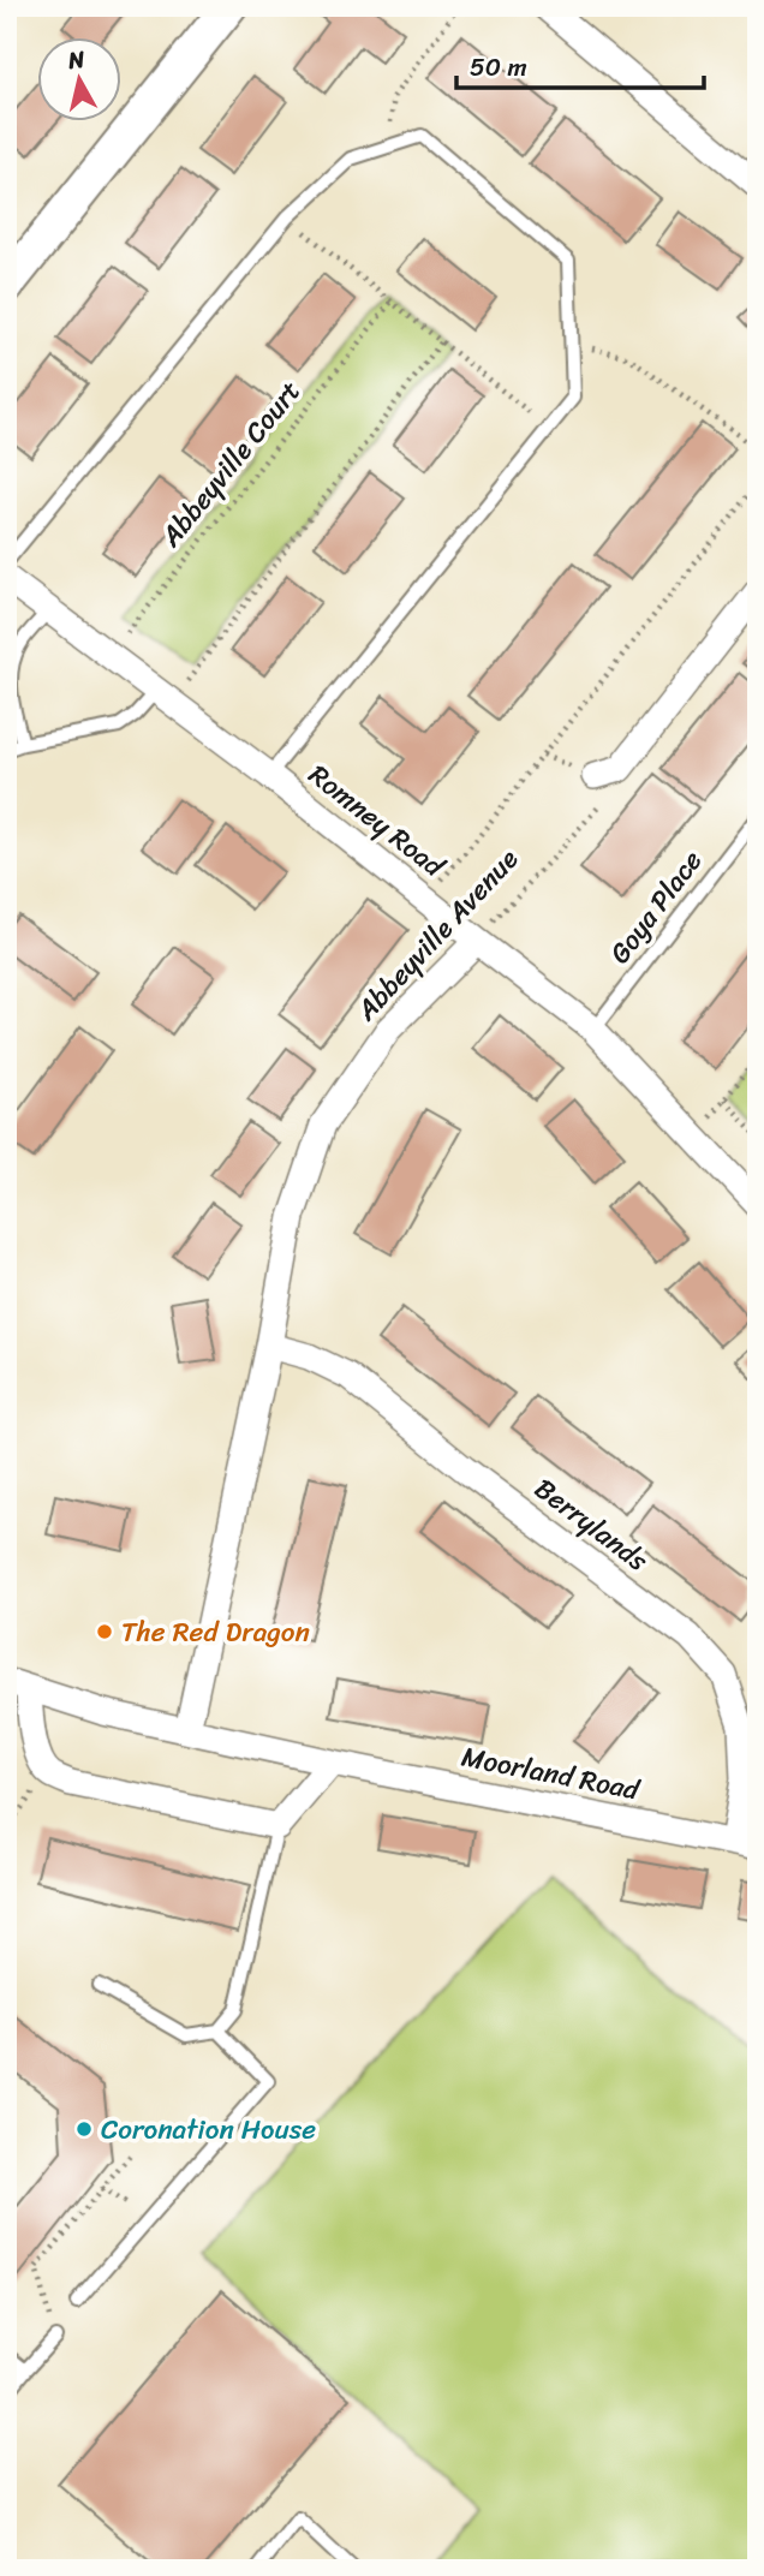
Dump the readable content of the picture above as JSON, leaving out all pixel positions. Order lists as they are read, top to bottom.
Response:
{
  "streets": {
    "street": [
      "Romney Road",
      "Abbeyville Avenue",
      "Berrylands",
      "Moorland Road"
    ],
    "lane": ["Goya Place"],
    "path": ["Abbeyville Court"]
  },
  "crossings": [
    ["Abbeyville Court", "Romney Road"],
    ["Romney Road", "Goya Place"],
    ["Romney Road", "Abbeyville Avenue"],
    ["Abbeyville Avenue", "Berrylands"],
    ["Abbeyville Avenue", "Moorland Road"],
    ["Berrylands", "Moorland Road"]
  ],
  "places": ["The Red Dragon", "Coronation House"],
  "scale_bar": "50 m",
  "north": "top"
}
